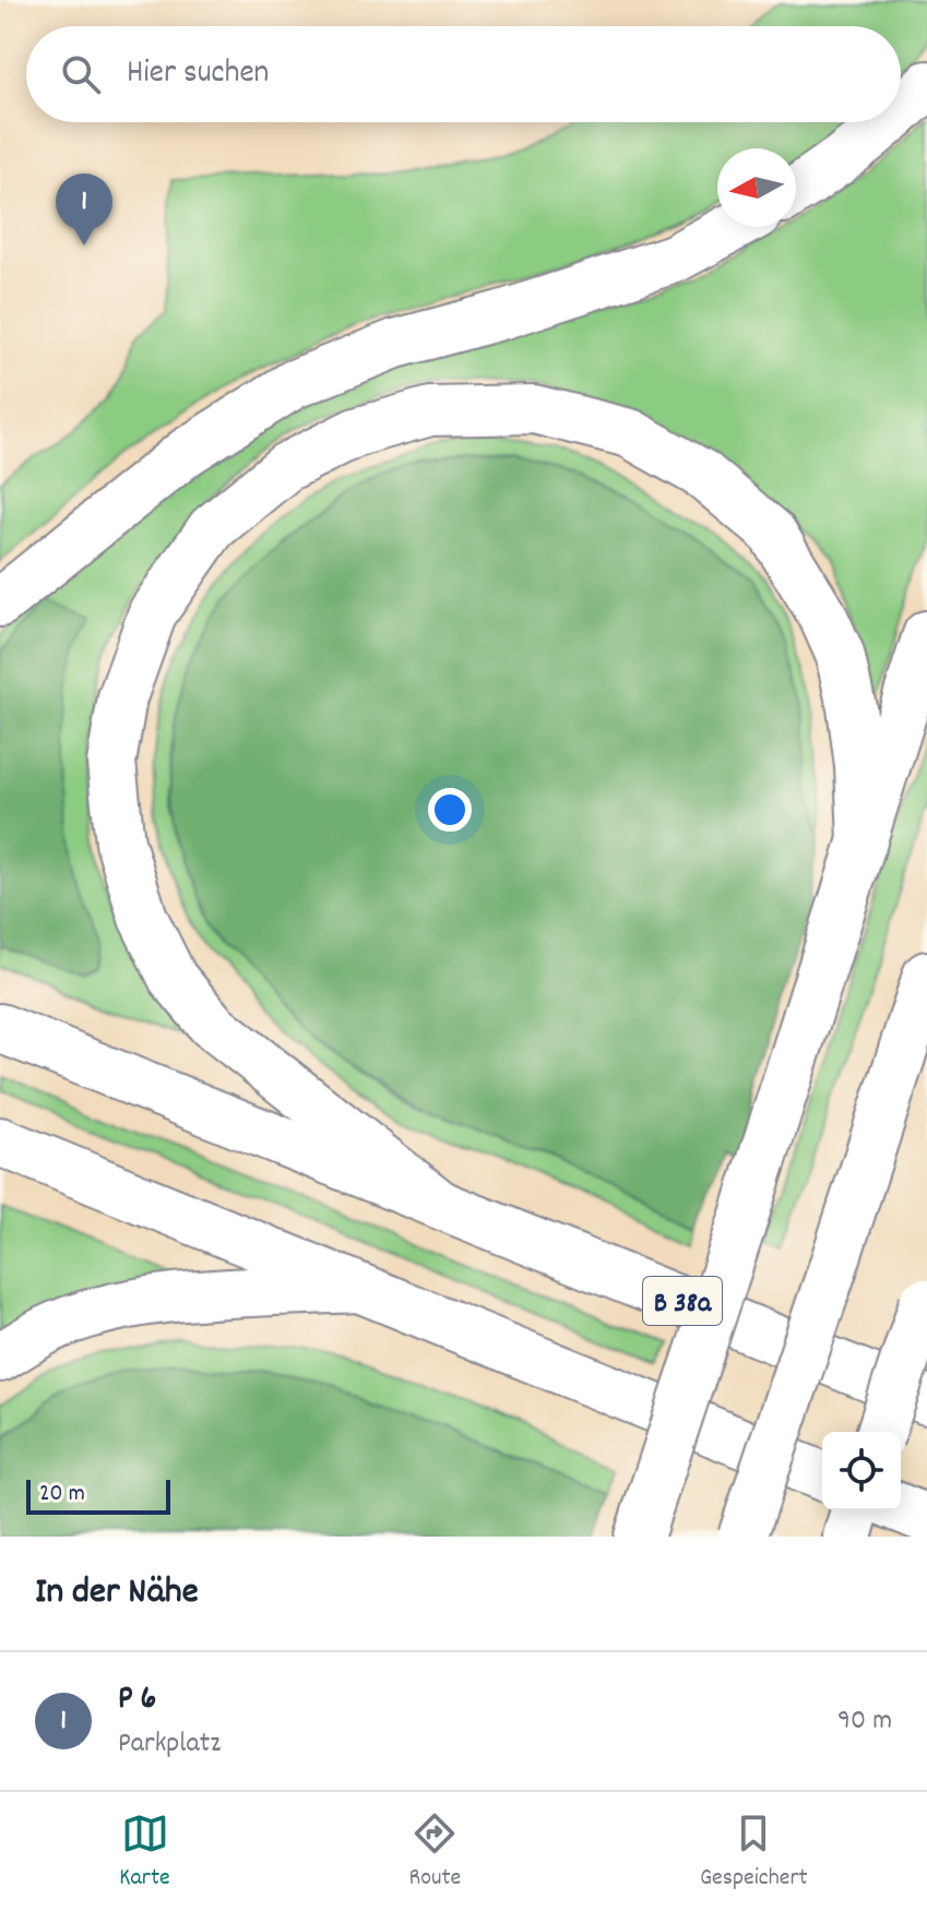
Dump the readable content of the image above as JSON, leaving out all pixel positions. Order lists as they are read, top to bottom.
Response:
{
  "streets": {
    "highway": ["B 38a"]
  },
  "scale_bar": "20 m",
  "north": "left",
  "page": {
    "search": "Hier suchen",
    "pins": "1",
    "scale": "20 m",
    "heading": "In der Nähe",
    "list": [
      {
        "mark": "1",
        "name": "P 6",
        "note": "Parkplatz",
        "value": "90 m"
      }
    ],
    "nav": ["Karte", "Route", "Gespeichert"]
  }
}
